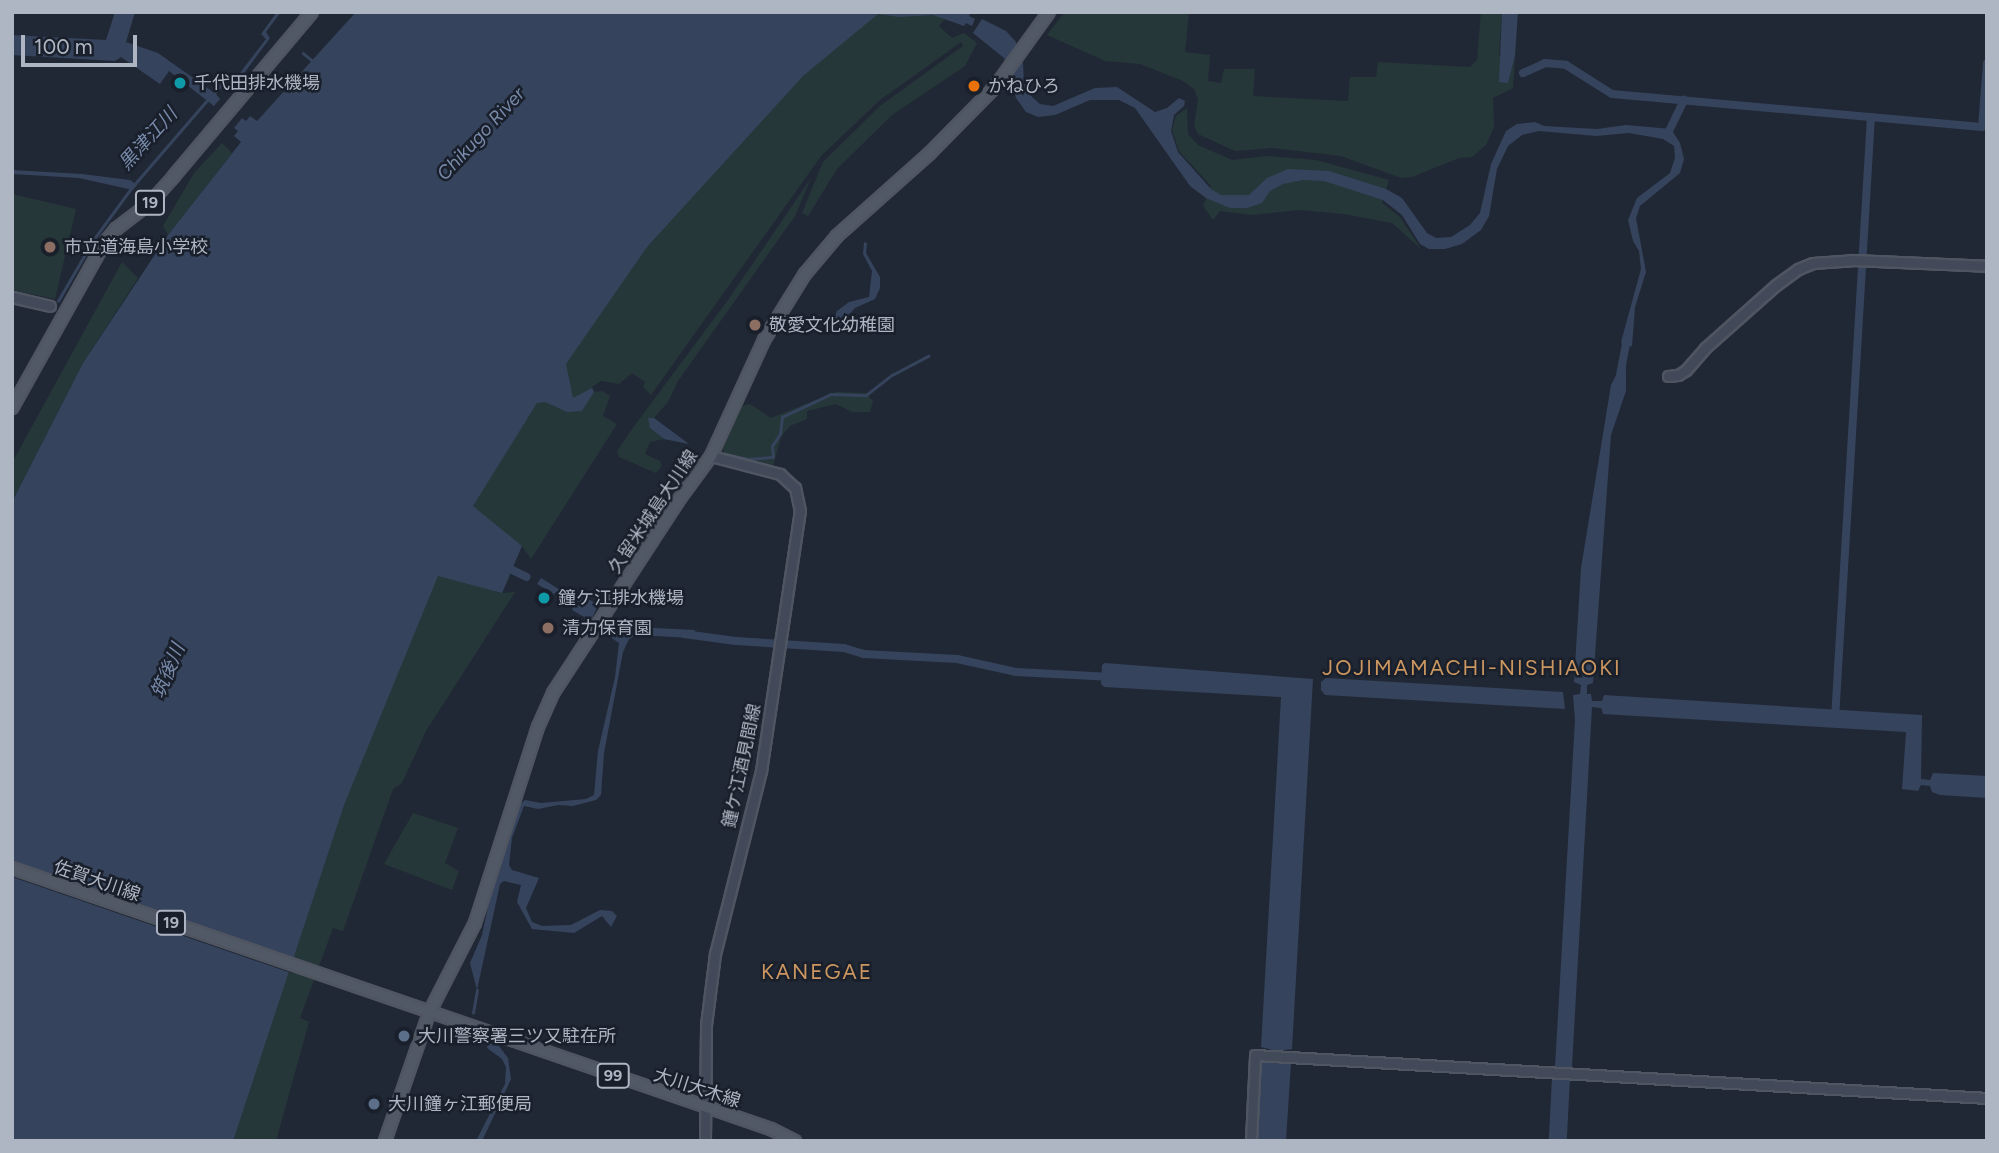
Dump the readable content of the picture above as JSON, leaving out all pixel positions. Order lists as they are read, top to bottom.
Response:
{
  "streets": {
    "main road": [
      "19",
      "久留米城島大川線",
      "佐賀大川線",
      "99",
      "大川大木線"
    ],
    "street": ["鐘ケ江酒見間線"]
  },
  "crossings": [
    ["久留米城島大川線", "鐘ケ江酒見間線"],
    ["久留米城島大川線", "佐賀大川線"],
    ["久留米城島大川線", "大川大木線"],
    ["鐘ケ江酒見間線", "大川大木線"],
    ["佐賀大川線", "大川大木線"]
  ],
  "districts": ["JOJIMAMACHI-NISHIAOKI", "KANEGAE"],
  "water": ["Chikugo River", "黒津江川", "筑後川"],
  "places": [
    "千代田排水機場",
    "かねひろ",
    "市立道海島小学校",
    "敬愛文化幼稚園",
    "鐘ケ江排水機場",
    "清力保育園",
    "大川警察署三ツ又駐在所",
    "大川鐘ヶ江郵便局"
  ],
  "scale_bar": "100 m"
}
